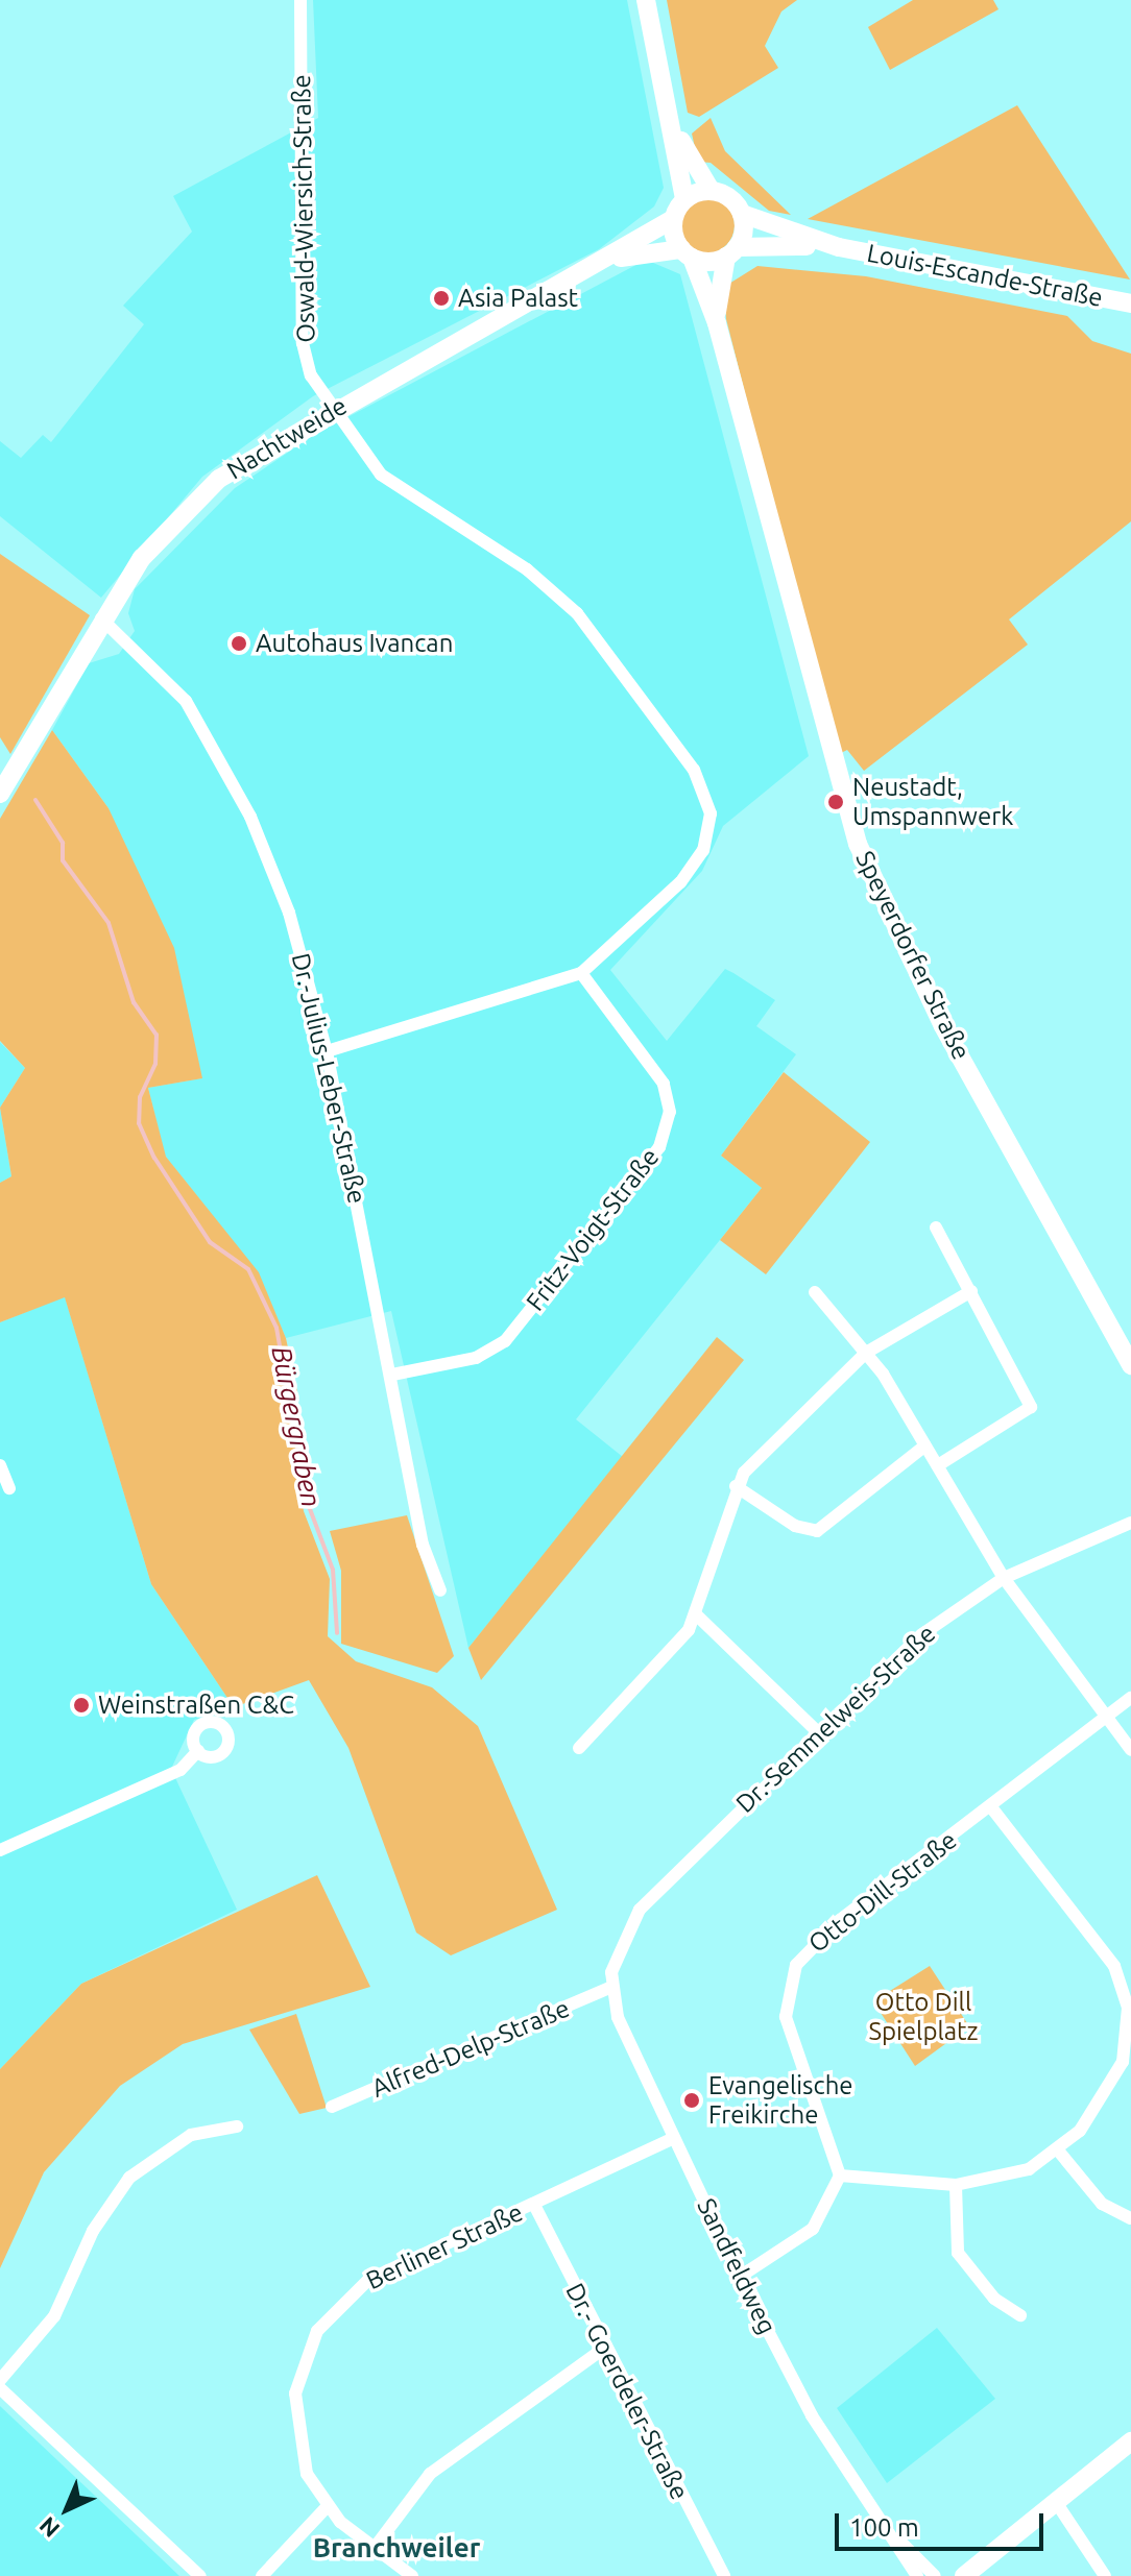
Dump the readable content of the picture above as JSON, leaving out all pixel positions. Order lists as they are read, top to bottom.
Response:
{
  "streets": {
    "street": [
      "Oswald-Wiersich-Straße",
      "Louis-Escande-Straße",
      "Nachtweide",
      "Speyerdorfer Straße",
      "Dr.-Julius-Leber-Straße",
      "Fritz-Voigt-Straße",
      "Dr.-Semmelweis-Straße",
      "Otto-Dill-Straße",
      "Alfred-Delp-Straße",
      "Berliner Straße",
      "Sandfeldweg",
      "Dr.- Goerdeler-Straße"
    ]
  },
  "crossings": [
    ["Oswald-Wiersich-Straße", "Nachtweide"],
    ["Oswald-Wiersich-Straße", "Dr.-Julius-Leber-Straße"],
    ["Oswald-Wiersich-Straße", "Fritz-Voigt-Straße"],
    ["Louis-Escande-Straße", "Nachtweide"],
    ["Louis-Escande-Straße", "Speyerdorfer Straße"],
    ["Nachtweide", "Speyerdorfer Straße"],
    ["Nachtweide", "Dr.-Julius-Leber-Straße"],
    ["Dr.-Julius-Leber-Straße", "Fritz-Voigt-Straße"],
    ["Dr.-Semmelweis-Straße", "Alfred-Delp-Straße"],
    ["Dr.-Semmelweis-Straße", "Sandfeldweg"],
    ["Alfred-Delp-Straße", "Sandfeldweg"],
    ["Berliner Straße", "Sandfeldweg"],
    ["Berliner Straße", "Dr.- Goerdeler-Straße"]
  ],
  "districts": ["Branchweiler"],
  "water": ["Bürgergraben"],
  "parks": ["Otto Dill Spielplatz"],
  "places": [
    "Asia Palast",
    "Autohaus Ivancan",
    "Neustadt, Umspannwerk",
    "Weinstraßen C&C",
    "Evangelische Freikirche"
  ],
  "scale_bar": "100 m",
  "north": "bottom left"
}
